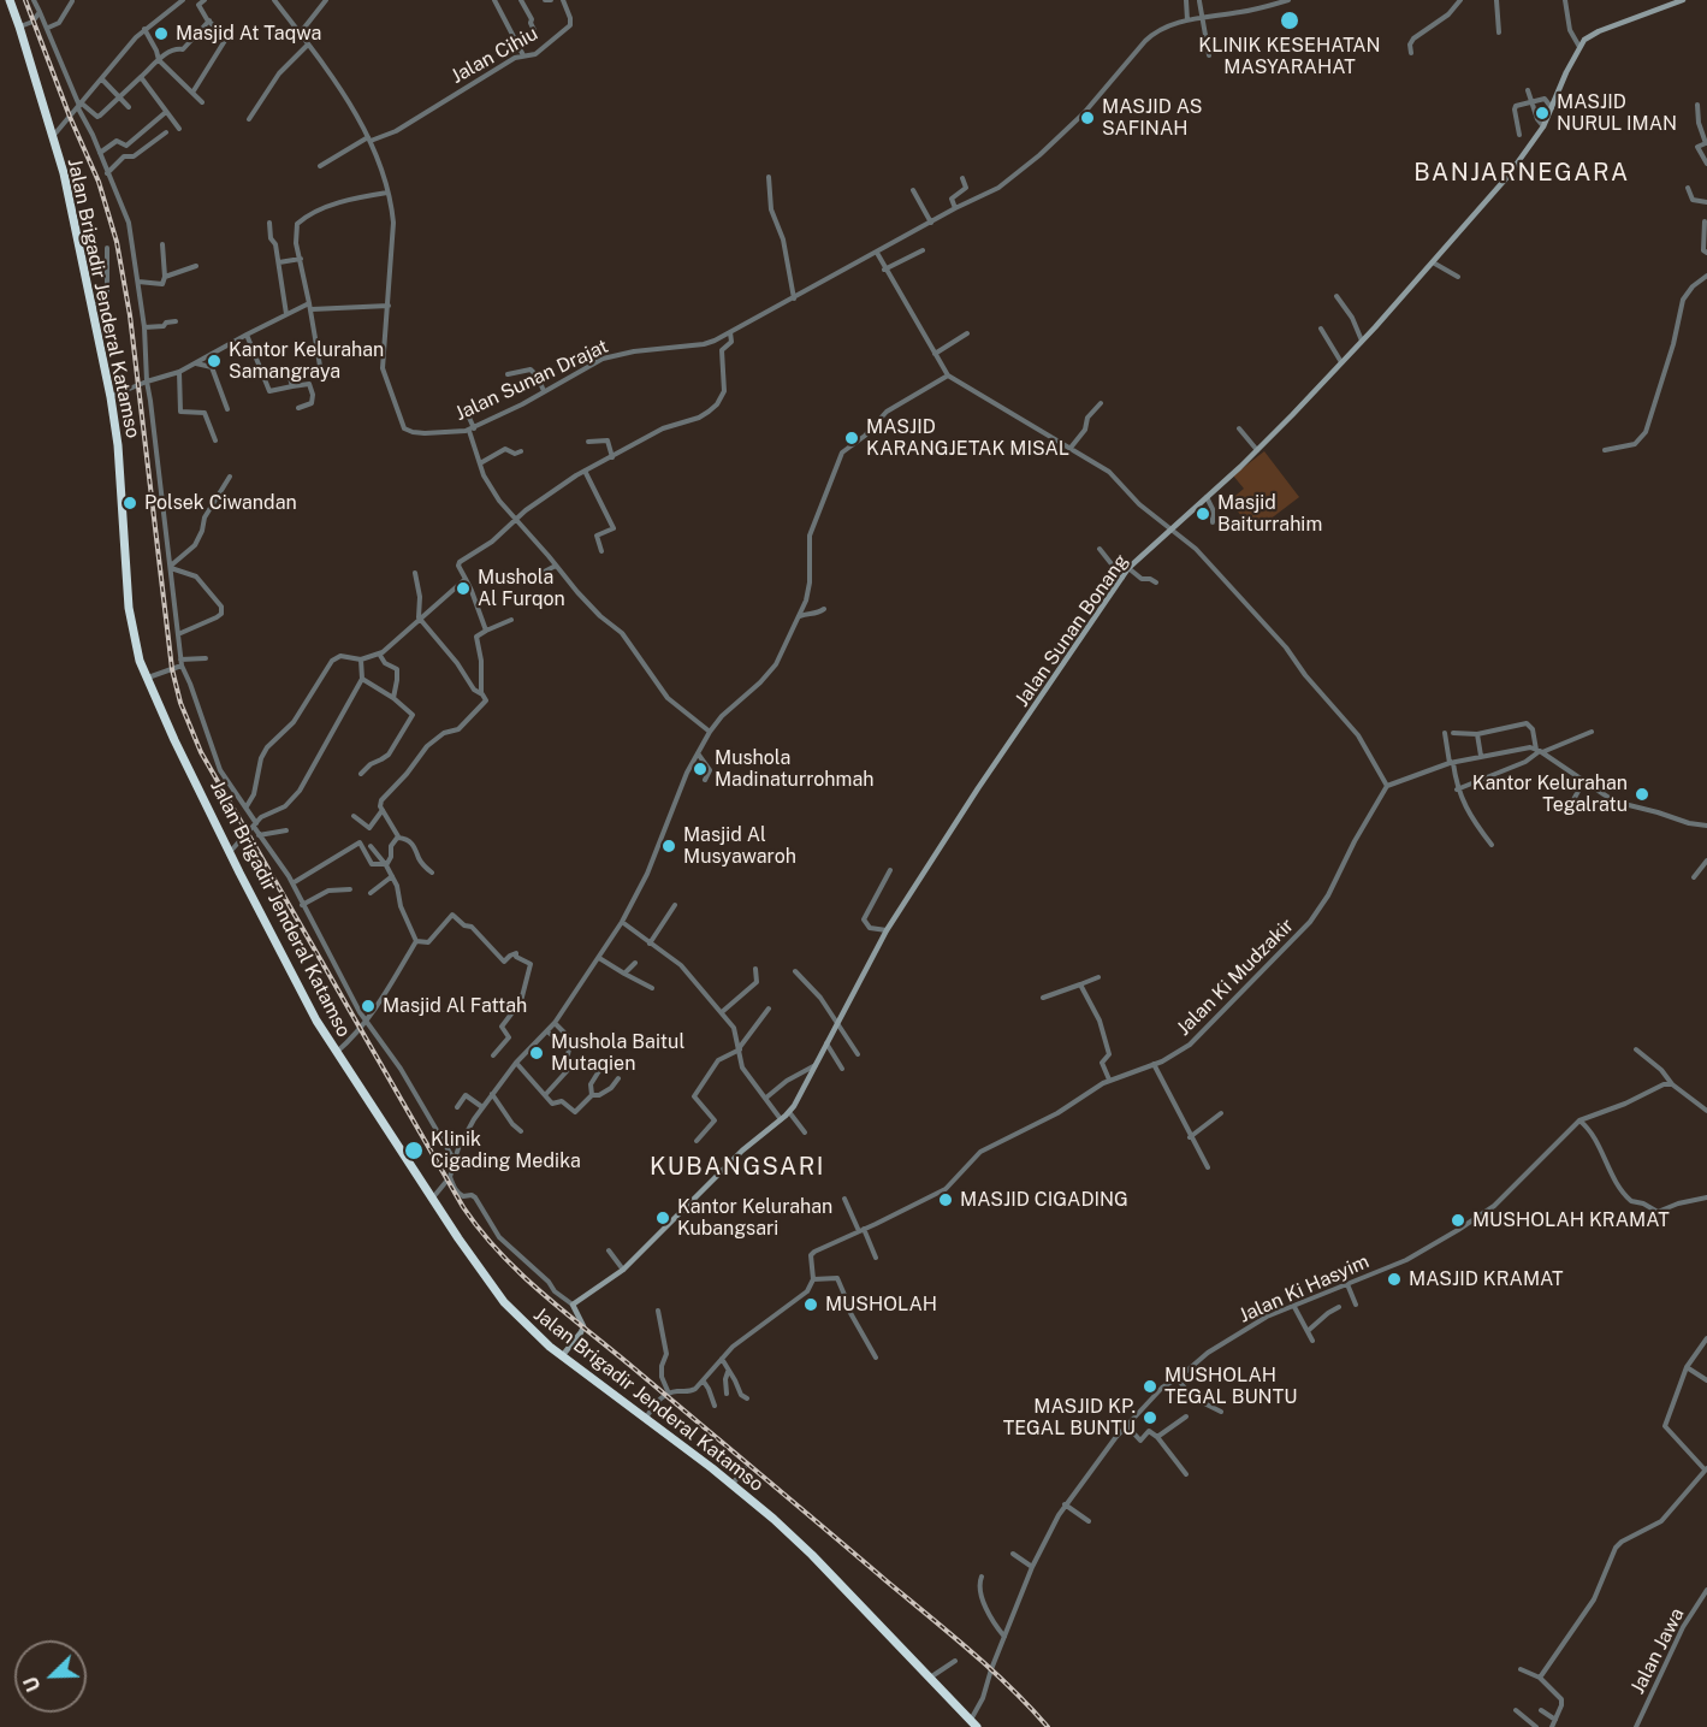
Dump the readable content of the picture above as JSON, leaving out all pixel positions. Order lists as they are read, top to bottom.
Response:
{
  "streets": {
    "highway": ["Jalan Brigadir Jenderal Katamso"],
    "street": [
      "Jalan Cihiu",
      "Jalan Sunan Drajat",
      "Jalan Sunan Bonang",
      "Jalan Ki Mudzakir",
      "Jalan Ki Hasyim",
      "Jalan Jawa"
    ]
  },
  "crossings": [
    ["Jalan Cihiu", "Jalan Sunan Drajat"],
    ["Jalan Brigadir Jenderal Katamso", "Jalan Ki Hasyim"]
  ],
  "districts": ["BANJARNEGARA", "KUBANGSARI"],
  "places": [
    "KLINIK KESEHATAN MASYARAHAT",
    "Masjid At Taqwa",
    "MASJID NURUL IMAN",
    "MASJID AS SAFINAH",
    "Kantor Kelurahan Samangraya",
    "MASJID KARANGJETAK MISAL",
    "Polsek Ciwandan",
    "Masjid Baiturrahim",
    "Mushola Al Furqon",
    "Mushola Madinaturrohmah",
    "Kantor Kelurahan Tegalratu",
    "Masjid Al Musyawaroh",
    "Masjid Al Fattah",
    "Mushola Baitul Mutaqien",
    "Klinik Cigading Medika",
    "MASJID CIGADING",
    "Kantor Kelurahan Kubangsari",
    "MUSHOLAH KRAMAT",
    "MASJID KRAMAT",
    "MUSHOLAH",
    "MUSHOLAH TEGAL BUNTU",
    "MASJID KP. TEGAL BUNTU"
  ],
  "north": "bottom left"
}
